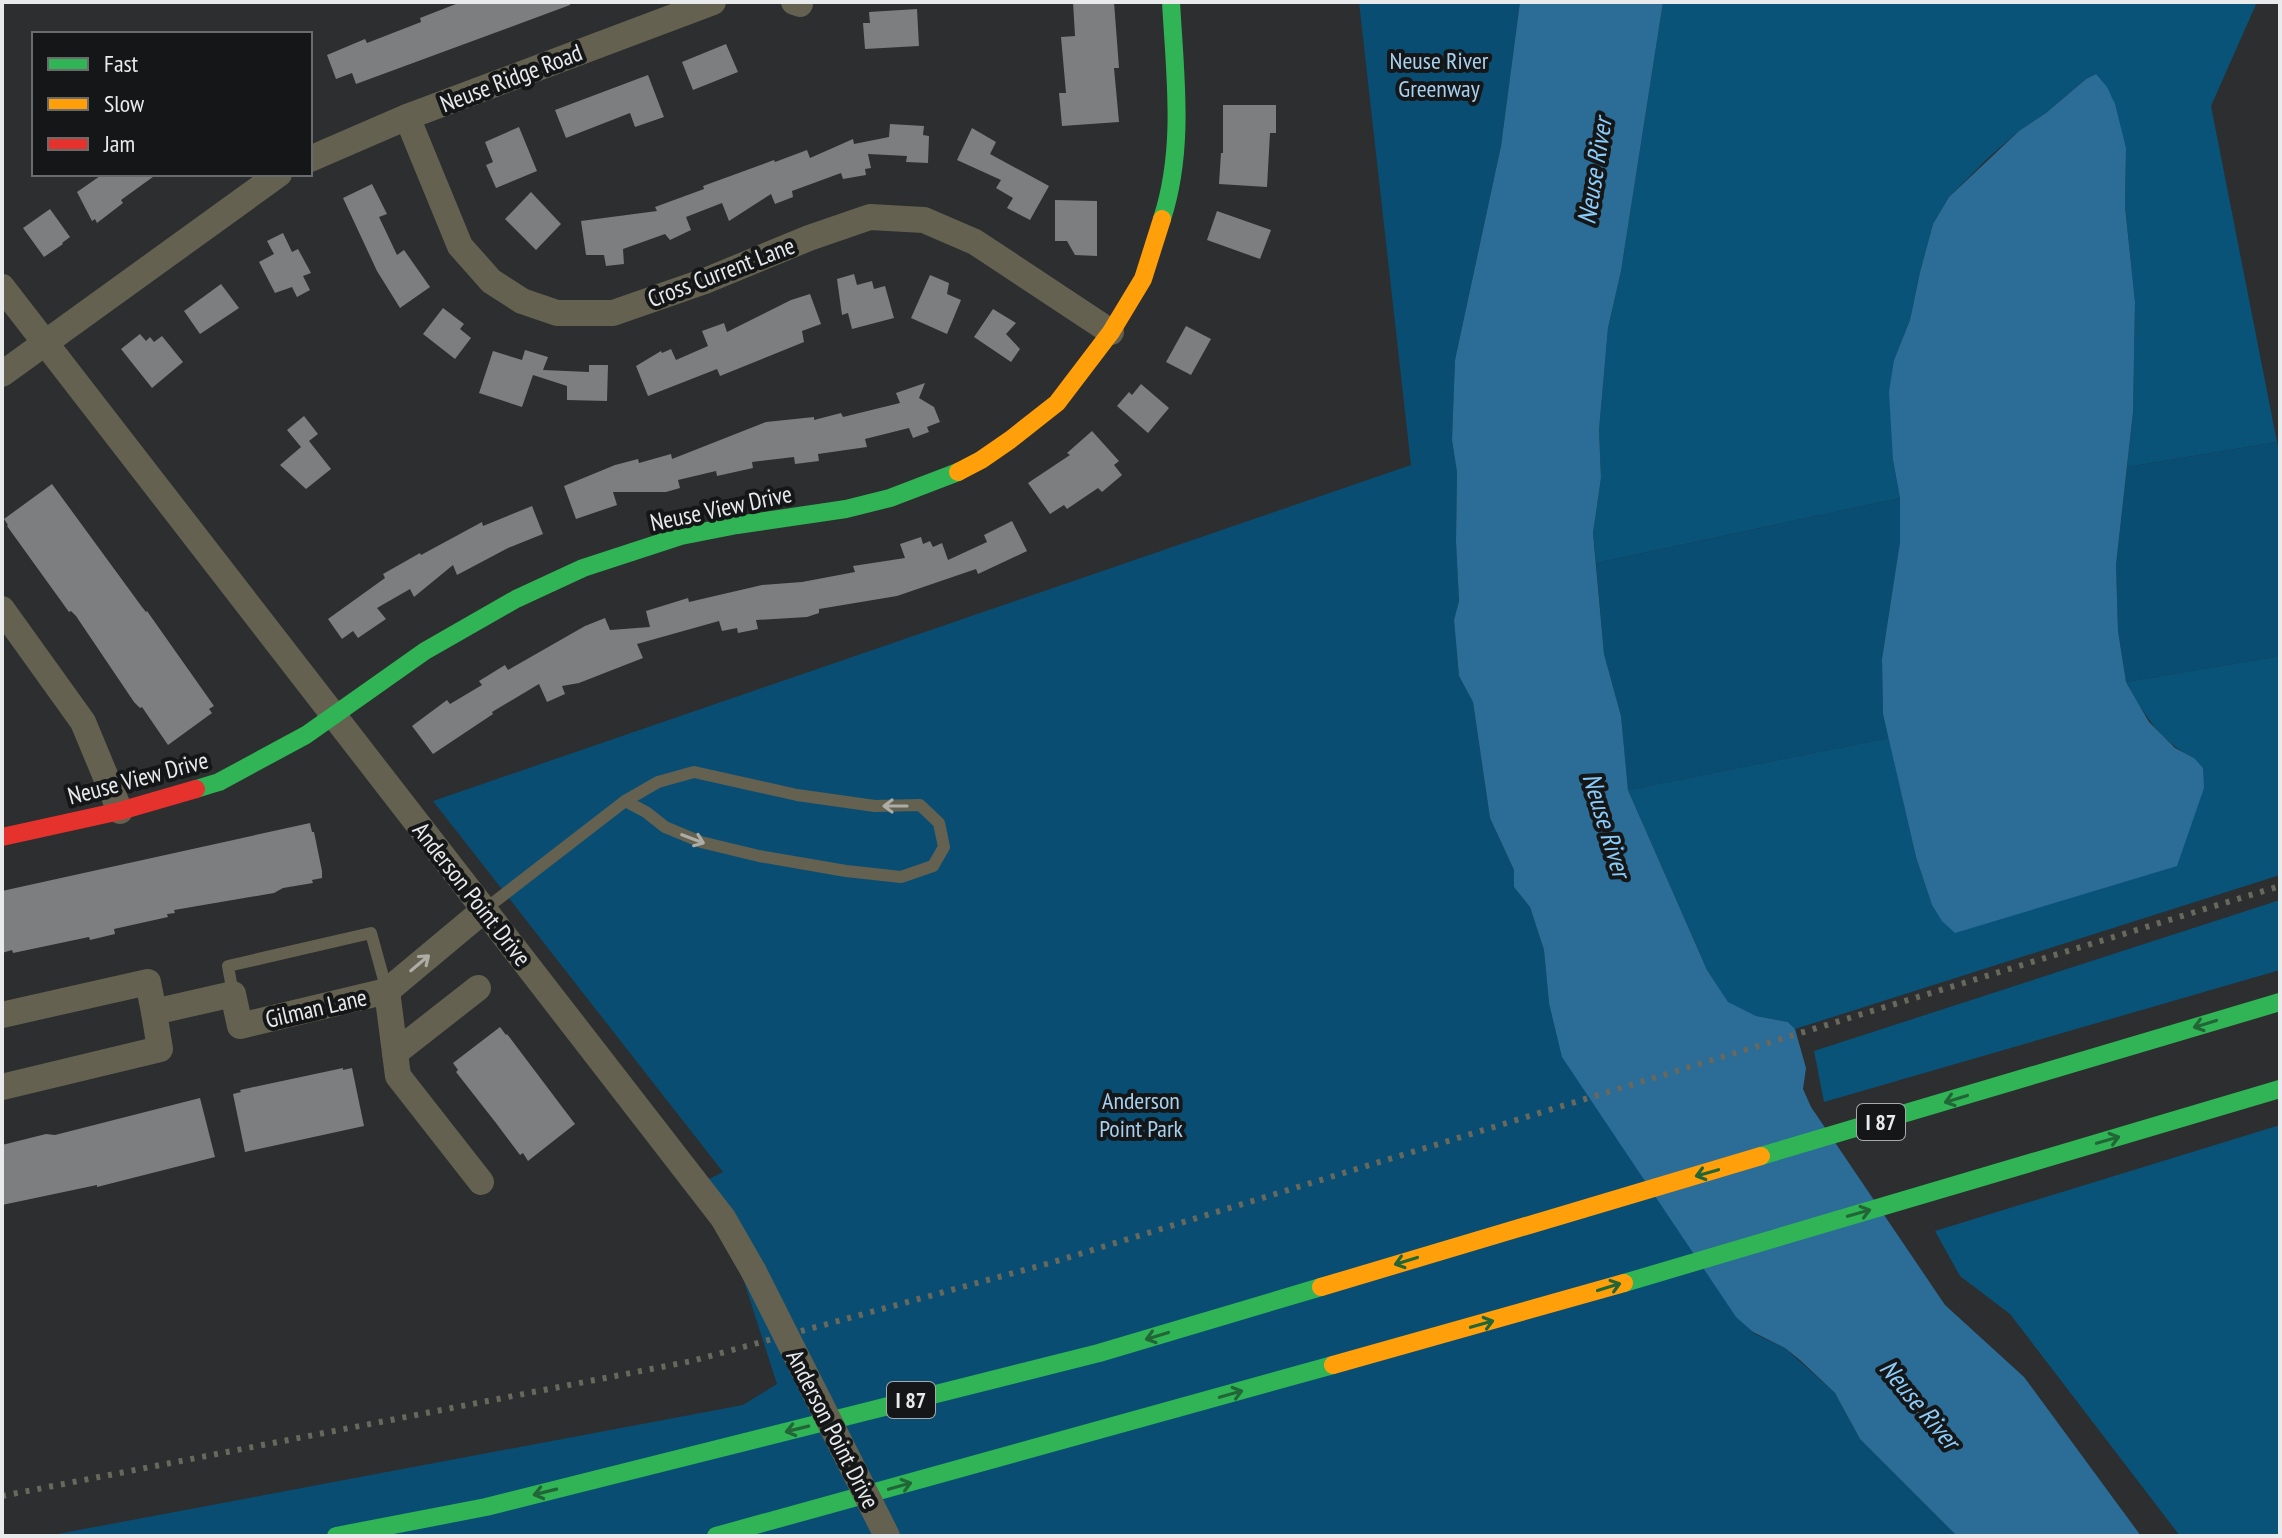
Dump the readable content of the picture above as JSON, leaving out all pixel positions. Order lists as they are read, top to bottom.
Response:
{
  "streets": {
    "main road": ["Neuse View Drive", "I 87"],
    "street": [
      "Neuse Ridge Road",
      "Cross Current Lane",
      "Anderson Point Drive",
      "Gilman Lane"
    ]
  },
  "crossings": [
    ["Neuse Ridge Road", "Cross Current Lane"],
    ["Cross Current Lane", "Neuse View Drive"],
    ["Neuse View Drive", "Anderson Point Drive"],
    ["Anderson Point Drive", "Gilman Lane"]
  ],
  "water": ["Neuse River"],
  "parks": ["Neuse River Greenway", "Anderson Point Park"],
  "legend": ["Fast", "Slow", "Jam"]
}
